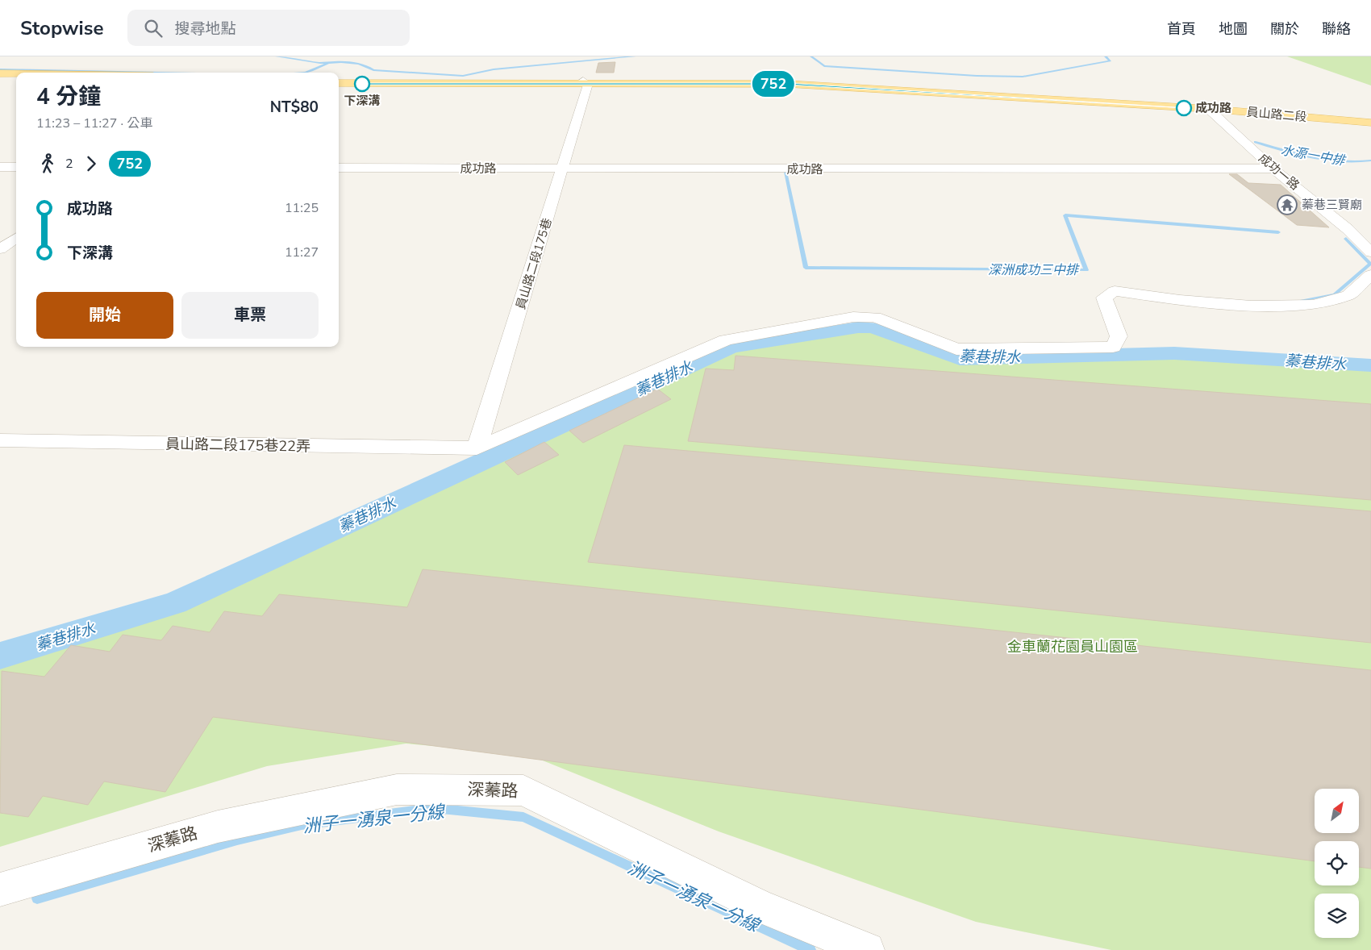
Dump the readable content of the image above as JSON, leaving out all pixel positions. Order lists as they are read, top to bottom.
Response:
{
  "streets": {
    "main road": ["員山路二段"],
    "street": [
      "成功路",
      "成功一路",
      "員山路二段175巷",
      "員山路二段175巷22弄",
      "深蓁路"
    ]
  },
  "crossings": [
    ["員山路二段", "成功一路"],
    ["員山路二段", "員山路二段175巷"],
    ["成功路", "成功一路"],
    ["成功路", "員山路二段175巷"],
    ["員山路二段175巷", "員山路二段175巷22弄"]
  ],
  "water": [
    "水源一中排",
    "深洲成功三中排",
    "蓁巷排水",
    "洲子一湧泉一分線"
  ],
  "parks": ["金車蘭花園員山園區"],
  "places": {
    "other": ["下深溝", "成功路"],
    "temple": ["蓁巷三賢廟"]
  },
  "lines": ["bus line 752"],
  "north": "top right",
  "page": {
    "header": "Stopwise",
    "search": "搜尋地點",
    "nav": [
      "首頁",
      "地圖",
      "關於",
      "聯絡"
    ],
    "on_map": "752",
    "heading": ["4 分鐘", "11:23 – 11:27 · 公車", "NT$80"],
    "legs": ["2", "752"],
    "list": [
      {
        "name": "成功路",
        "value": "11:25"
      },
      {
        "name": "下深溝",
        "value": "11:27"
      }
    ],
    "buttons": ["開始", "車票"]
  }
}
